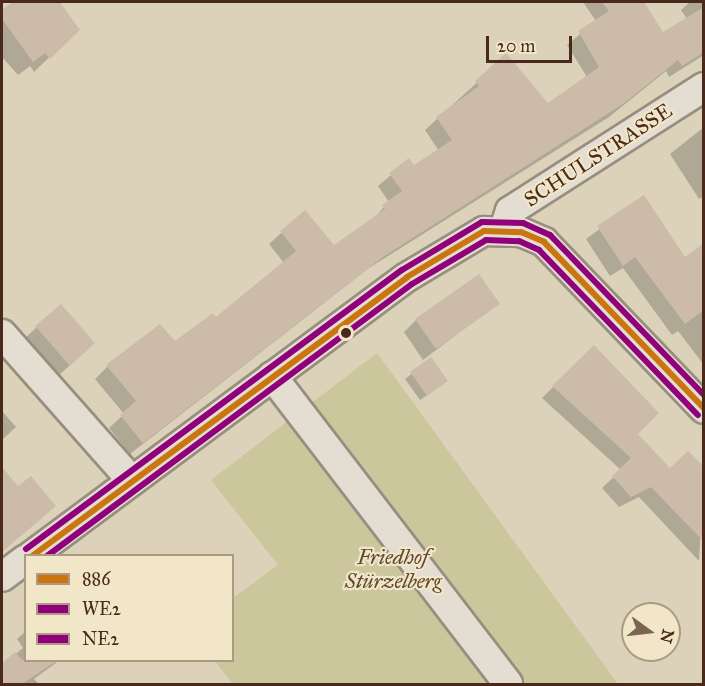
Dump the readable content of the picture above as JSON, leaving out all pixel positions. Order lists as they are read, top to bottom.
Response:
{
  "streets": {
    "street": ["SCHULSTRASSE"]
  },
  "parks": ["Friedhof Stürzelberg"],
  "lines": ["transit line NE2", "transit line 886", "transit line WE2"],
  "legend": ["886", "WE2", "NE2"],
  "scale_bar": "20 m",
  "north": "right"
}
